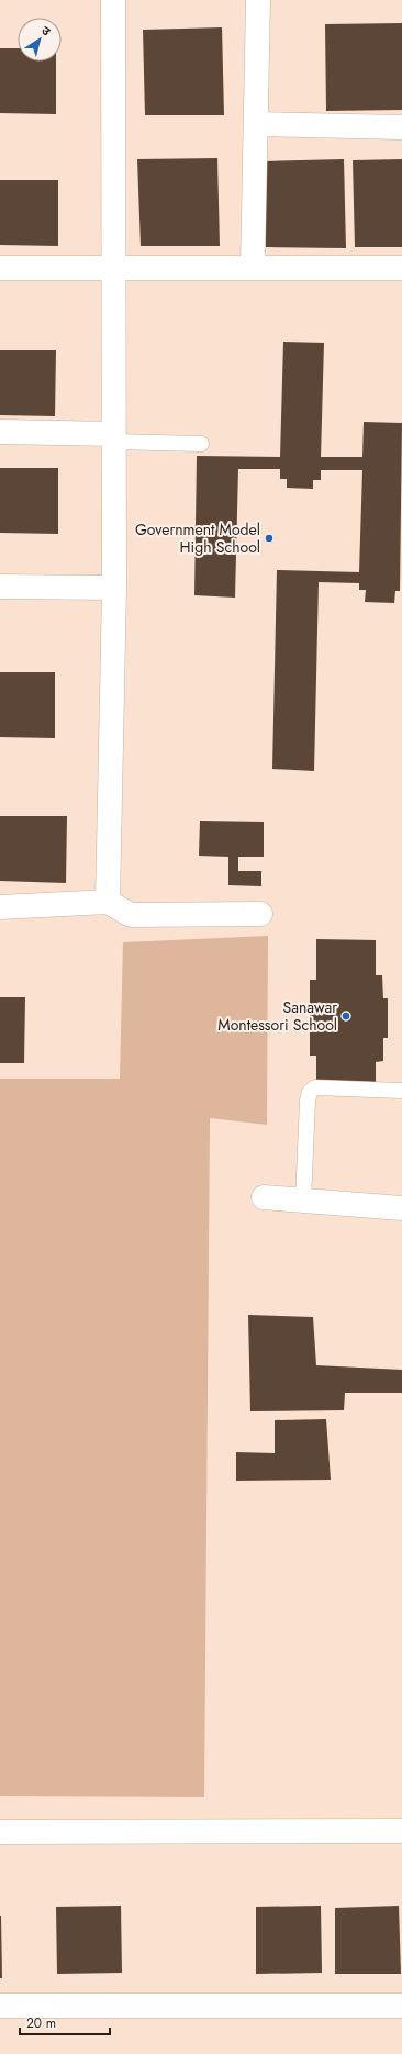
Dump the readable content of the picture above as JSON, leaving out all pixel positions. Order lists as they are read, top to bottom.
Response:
{
  "places": ["Government Model High School", "Sanawar Montessori School"],
  "scale_bar": "20 m",
  "north": "top right"
}
